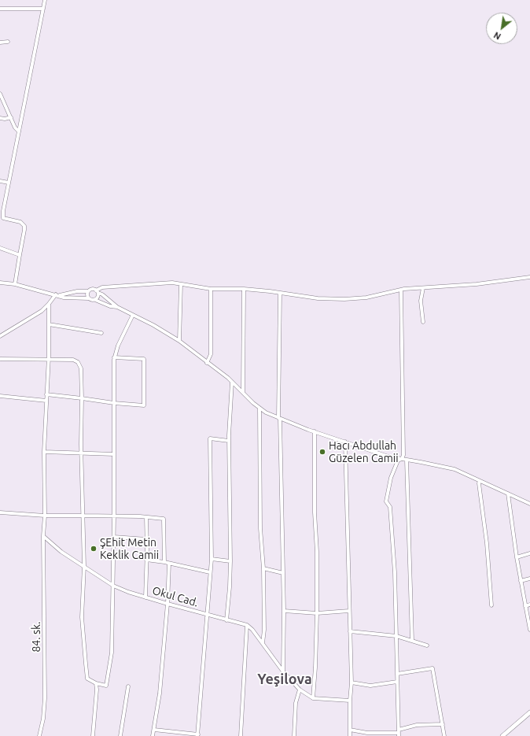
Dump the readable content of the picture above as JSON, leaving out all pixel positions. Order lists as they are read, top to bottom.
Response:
{
  "streets": {
    "street": ["Okul Cad.", "84. sk."]
  },
  "crossings": [
    ["Okul Cad.", "84. sk."]
  ],
  "districts": ["Yeşilova"],
  "places": ["Hacı Abdullah Güzelen Camii", "ŞEhit Metin Keklik Camii"],
  "north": "bottom left"
}
